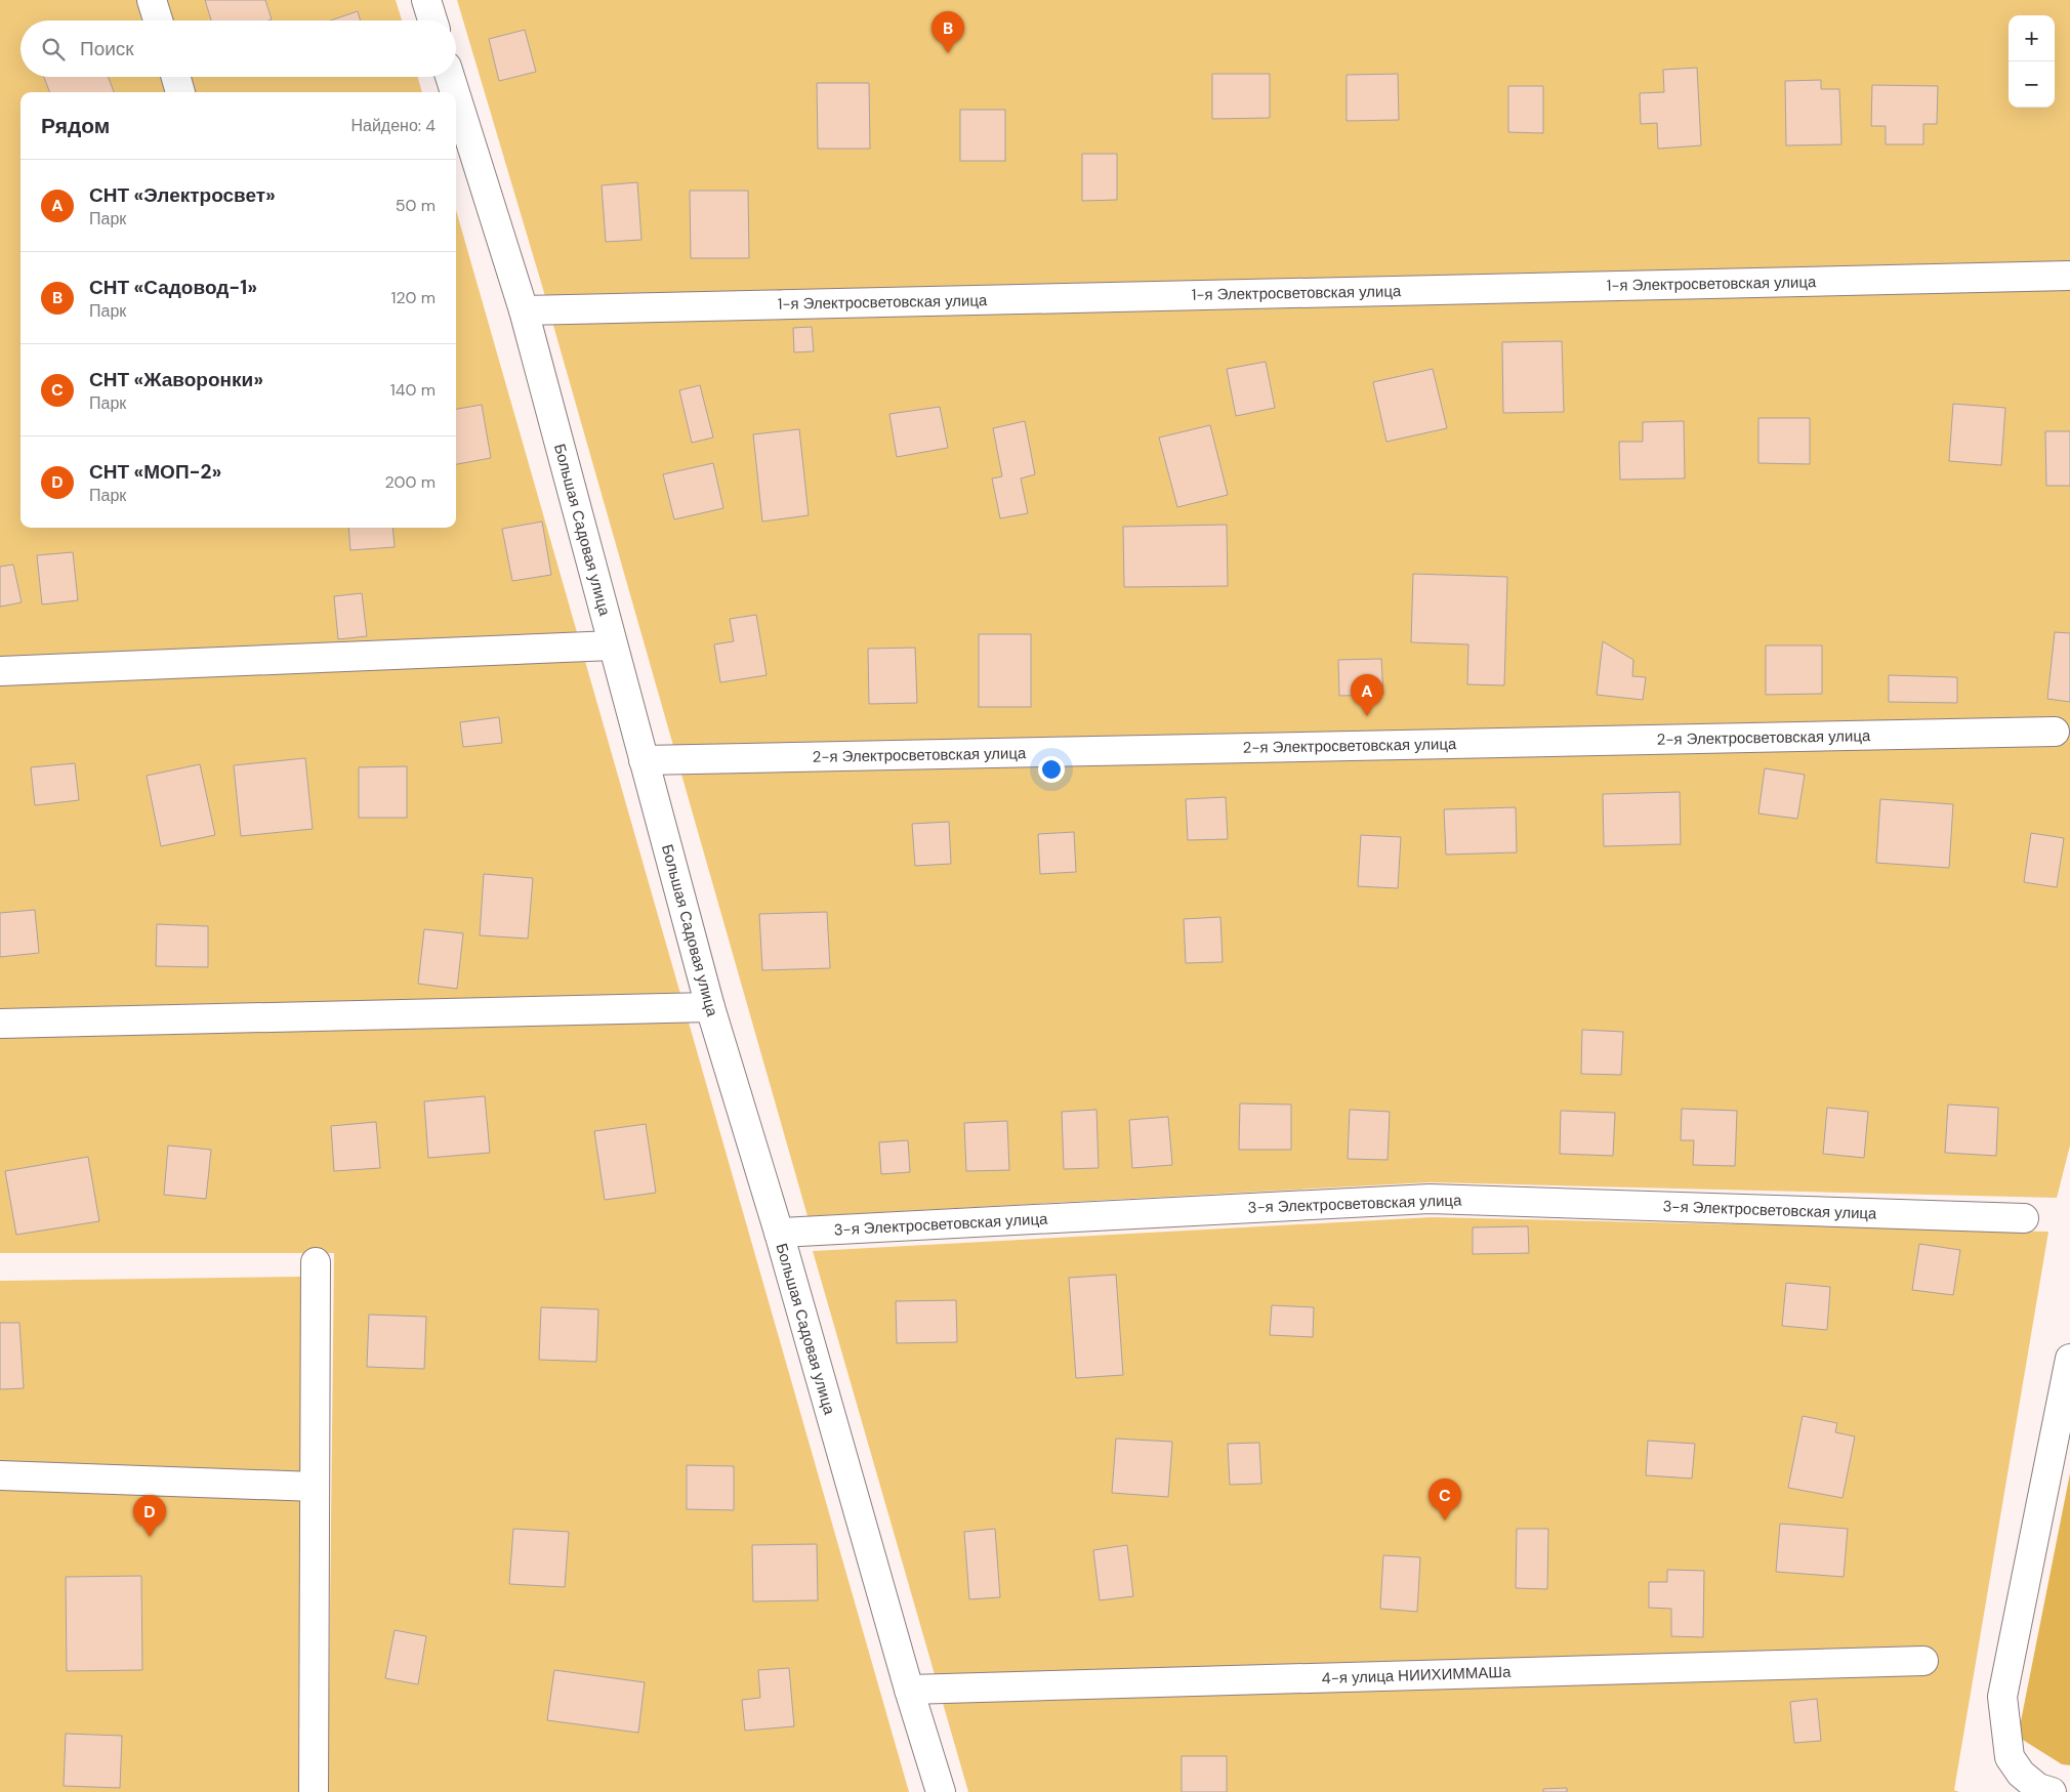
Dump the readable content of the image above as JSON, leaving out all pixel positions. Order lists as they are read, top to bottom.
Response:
{
  "streets": {
    "street": [
      "1-я Электросветовская улица",
      "Большая Садовая улица",
      "2-я Электросветовская улица",
      "3-я Электросветовская улица",
      "4-я улица НИИХИММАШа"
    ]
  },
  "crossings": [
    ["1-я Электросветовская улица", "Большая Садовая улица"],
    ["Большая Садовая улица", "2-я Электросветовская улица"],
    ["Большая Садовая улица", "3-я Электросветовская улица"],
    ["Большая Садовая улица", "4-я улица НИИХИММАШа"]
  ],
  "page": {
    "pins": [
      "B",
      "A",
      "C",
      "D"
    ],
    "map_buttons": ["+", "−"],
    "search": "Поиск",
    "heading": ["Рядом", "Найдено: 4"],
    "list": [
      {
        "mark": "A",
        "name": "СНТ «Электросвет»",
        "note": "Парк",
        "value": "50 m"
      },
      {
        "mark": "B",
        "name": "СНТ «Садовод-1»",
        "note": "Парк",
        "value": "120 m"
      },
      {
        "mark": "C",
        "name": "СНТ «Жаворонки»",
        "note": "Парк",
        "value": "140 m"
      },
      {
        "mark": "D",
        "name": "СНТ «МОП-2»",
        "note": "Парк",
        "value": "200 m"
      }
    ]
  }
}
